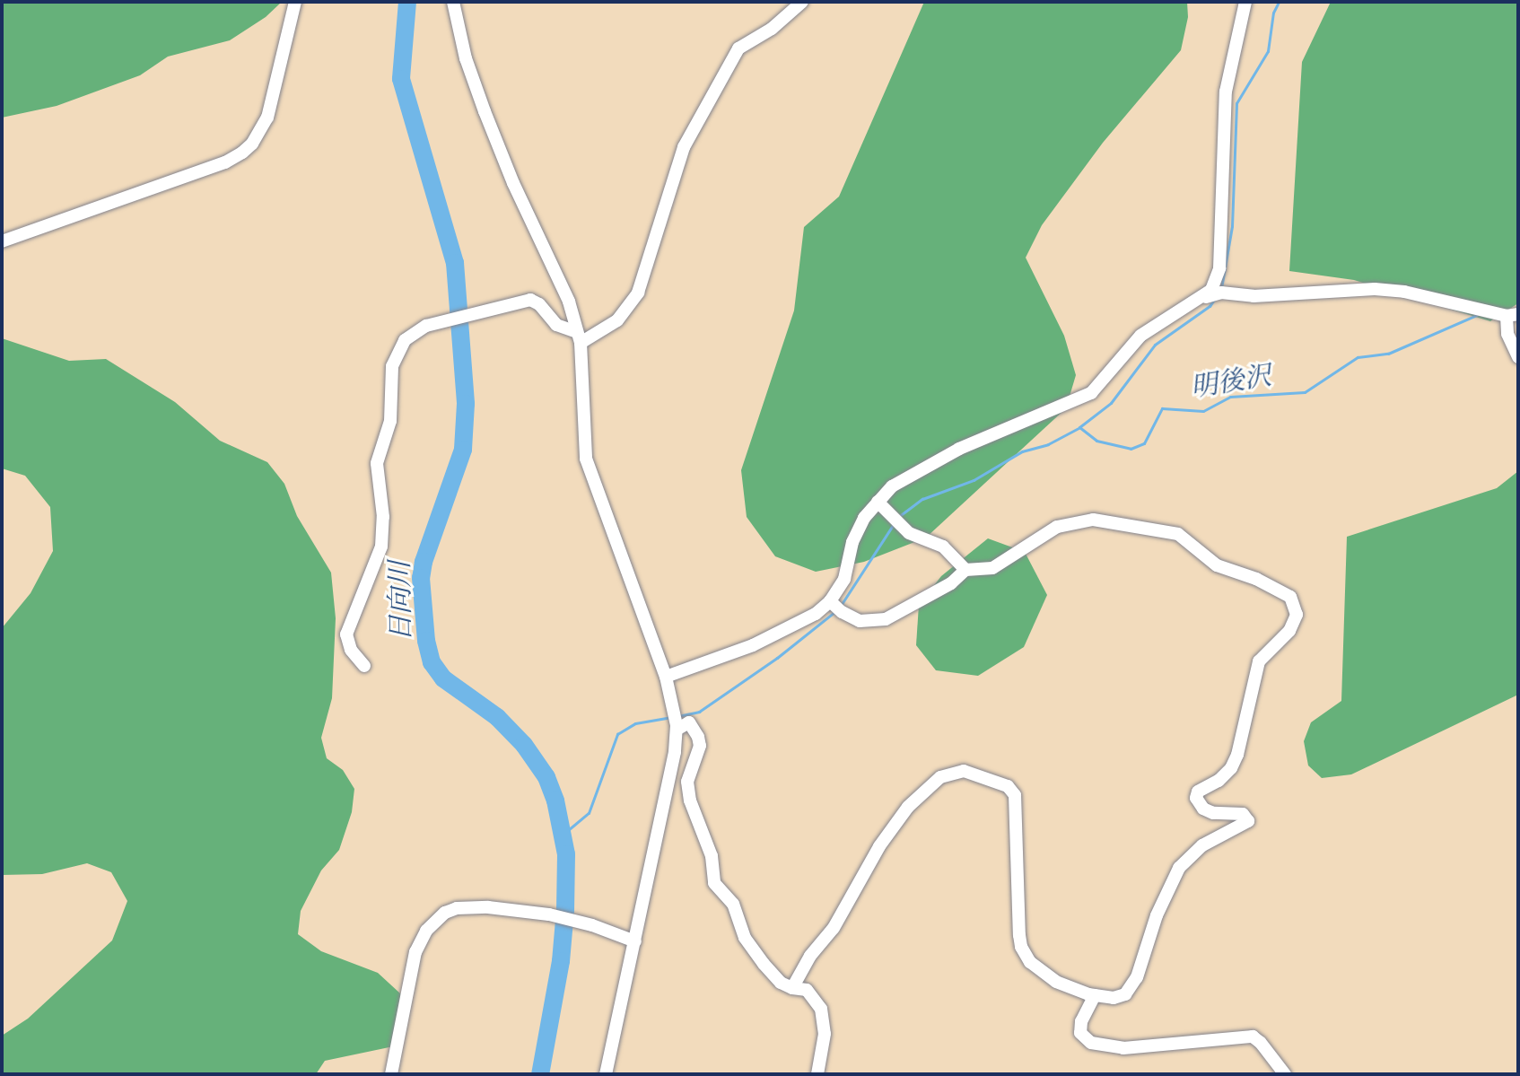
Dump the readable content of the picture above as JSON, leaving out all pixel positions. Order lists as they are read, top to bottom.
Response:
{
  "water": ["明後沢", "日向川"]
}
